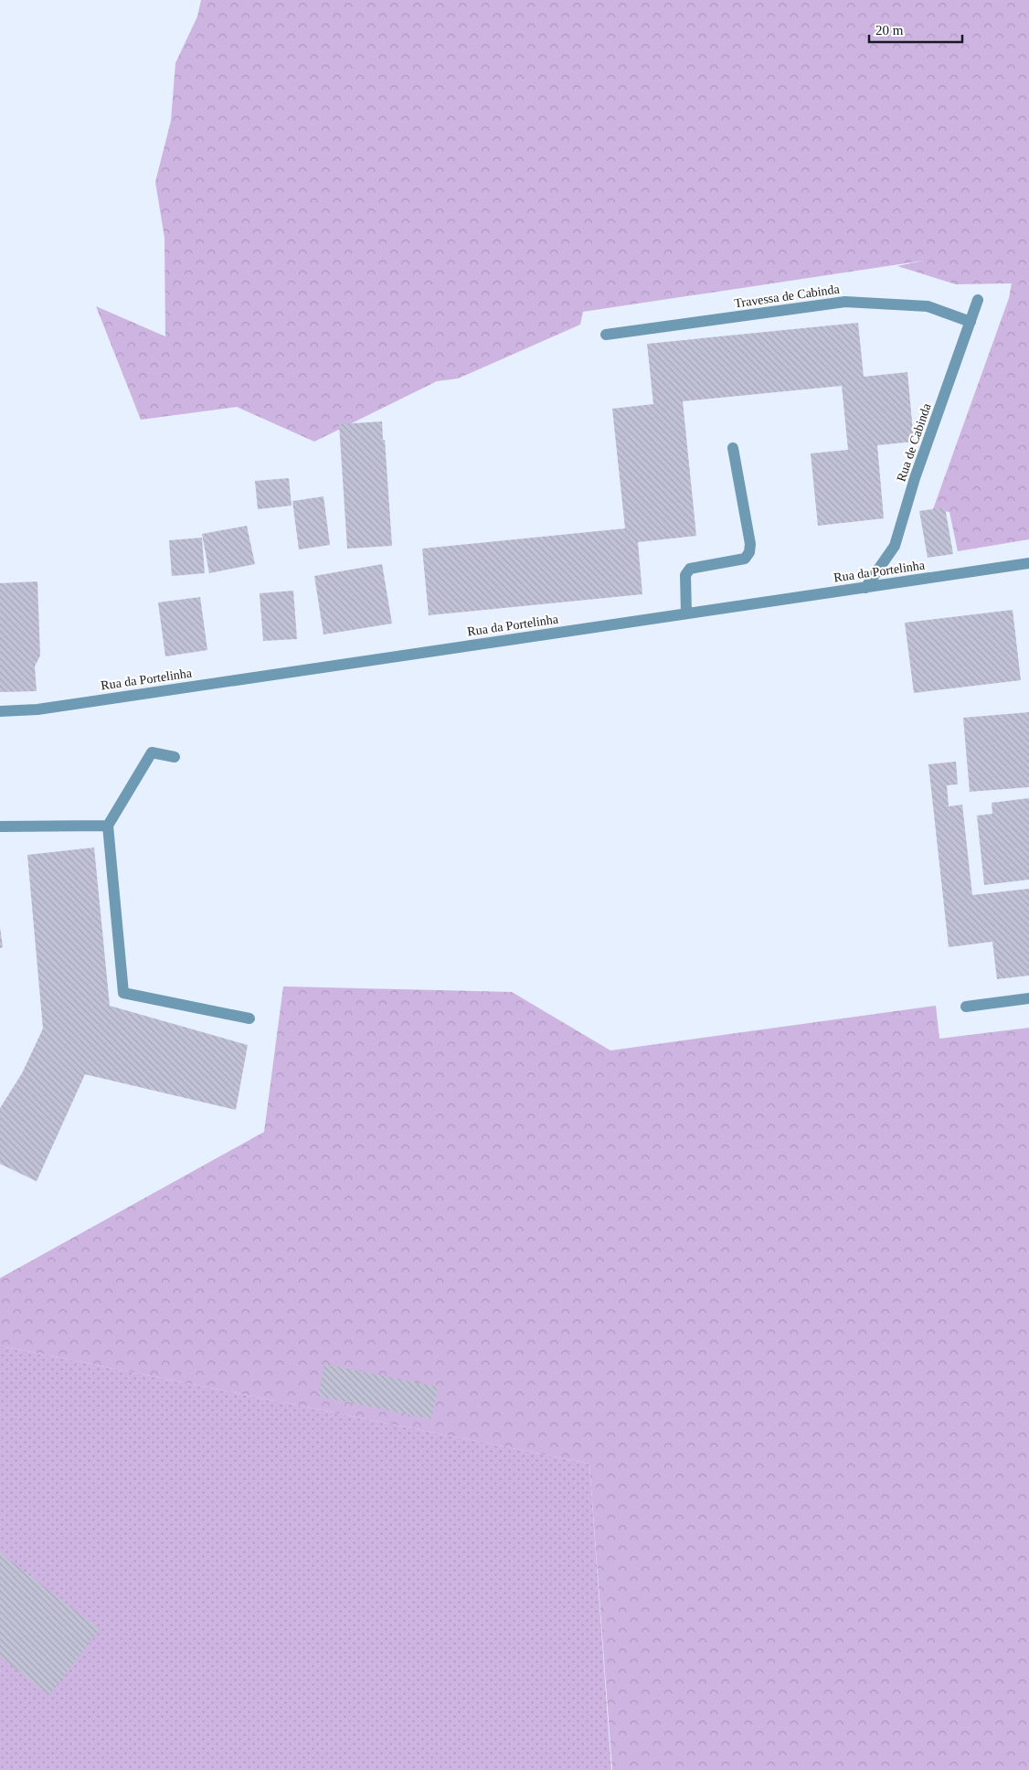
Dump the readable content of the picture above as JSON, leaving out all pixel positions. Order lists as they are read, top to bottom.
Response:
{
  "streets": {
    "street": ["Travessa de Cabinda", "Rua de Cabinda", "Rua da Portelinha"]
  },
  "crossings": [
    ["Travessa de Cabinda", "Rua de Cabinda"],
    ["Rua de Cabinda", "Rua da Portelinha"]
  ],
  "scale_bar": "20 m"
}
